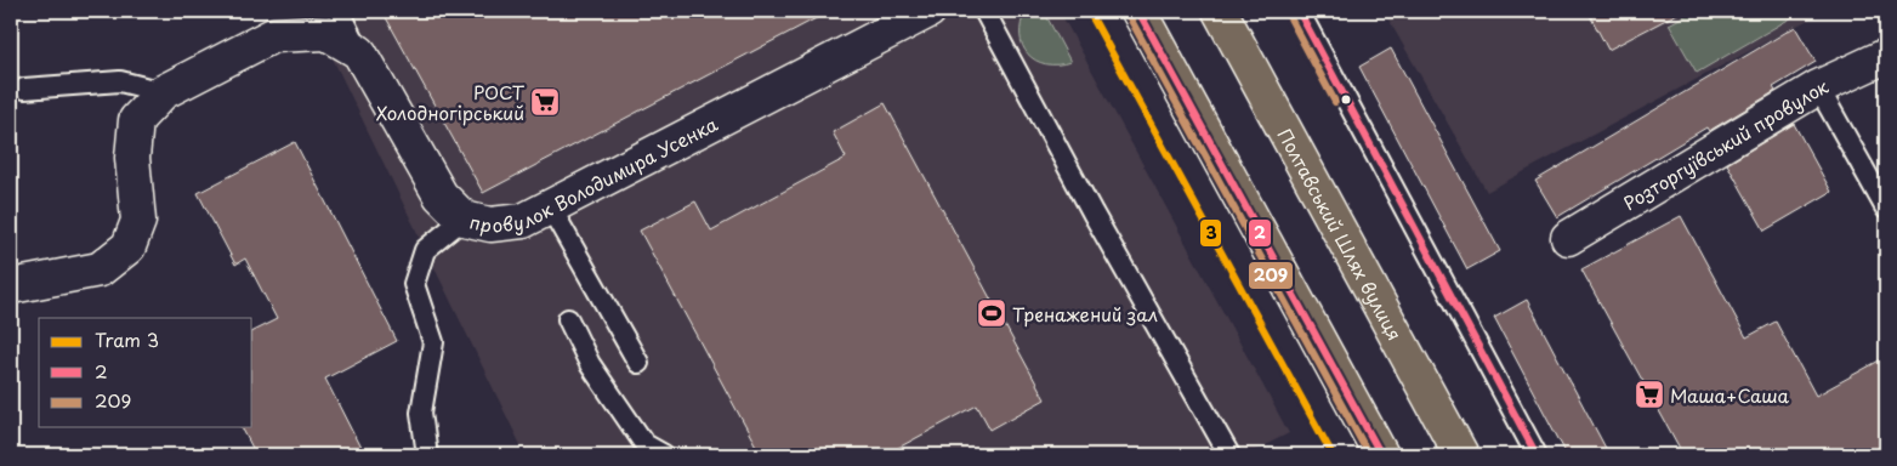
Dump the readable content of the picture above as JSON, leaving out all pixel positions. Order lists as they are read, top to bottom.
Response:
{
  "streets": {
    "main road": ["Полтавський Шлях вулиця"],
    "street": ["Розторгуївський провулок", "провулок Володимира Усенка"]
  },
  "places": {
    "supermarket": ["РОСТ Холодногірський", "Маша+Саша"],
    "sports": ["Тренажений зал"]
  },
  "lines": ["tram line 3", "transit line 2", "transit line 209"],
  "legend": ["Tram 3", "2", "209"]
}
